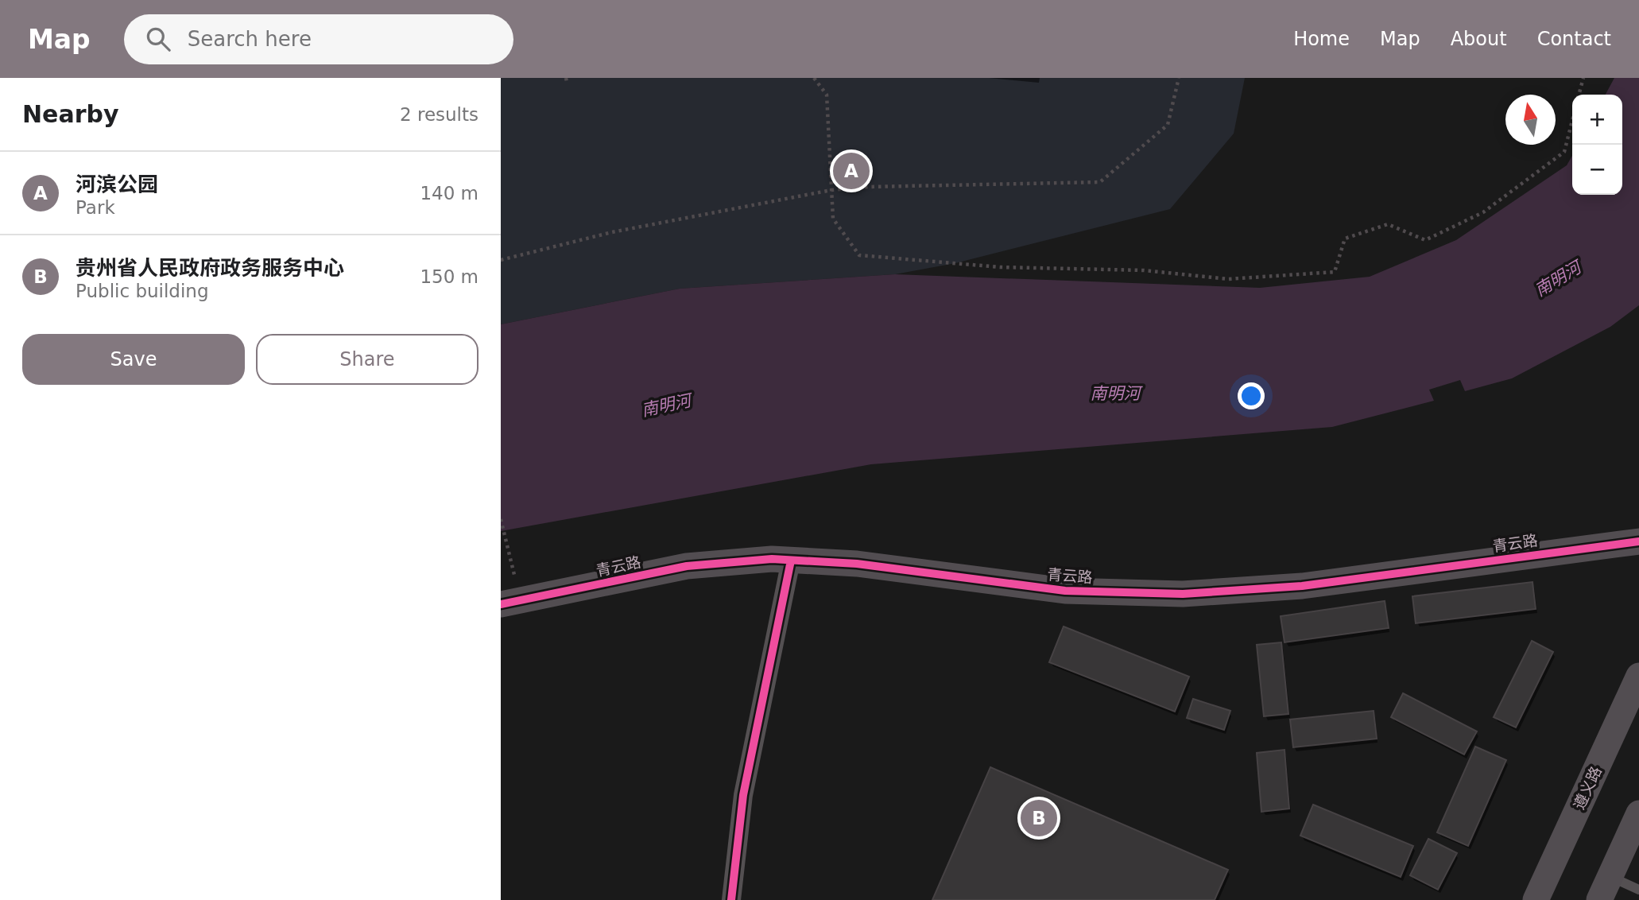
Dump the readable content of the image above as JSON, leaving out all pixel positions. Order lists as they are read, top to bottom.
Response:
{
  "streets": {
    "street": ["青云路", "遵义路"]
  },
  "water": ["南明河"],
  "north": "top",
  "page": {
    "header": "Map",
    "search": "Search here",
    "nav": [
      "Home",
      "Map",
      "About",
      "Contact"
    ],
    "heading": ["Nearby", "2 results"],
    "map_buttons": ["+", "−"],
    "pins": ["A", "B"],
    "list": [
      {
        "mark": "A",
        "name": "河滨公园",
        "note": "Park",
        "value": "140 m"
      },
      {
        "mark": "B",
        "name": "贵州省人民政府政务服务中心",
        "note": "Public building",
        "value": "150 m"
      }
    ],
    "buttons": ["Save", "Share"]
  }
}
